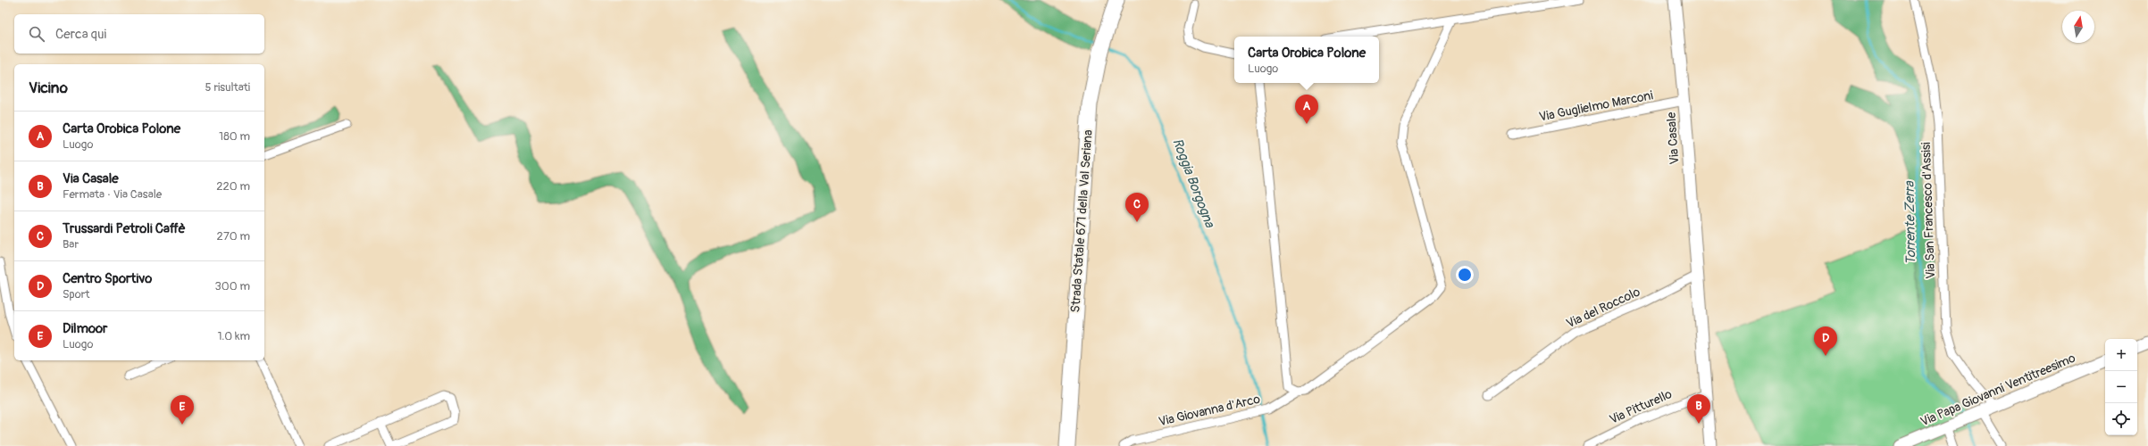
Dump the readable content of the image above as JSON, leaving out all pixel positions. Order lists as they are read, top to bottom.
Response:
{
  "streets": {
    "highway": ["Strada Statale 671 della Val Seriana"],
    "street": [
      "Via Guglielmo Marconi",
      "Via Casale",
      "Via San Francesco d'Assisi",
      "Via del Roccolo",
      "Via Papa Giovanni Ventitreesimo",
      "Via Pitturello",
      "Via Giovanna d'Arco"
    ]
  },
  "crossings": [
    ["Via Guglielmo Marconi", "Via Casale"],
    ["Via Casale", "Via del Roccolo"],
    ["Via Casale", "Via Pitturello"],
    ["Via San Francesco d'Assisi", "Via Papa Giovanni Ventitreesimo"]
  ],
  "water": ["Roggia Borgogna", "Torrente Zerra"],
  "north": "top",
  "page": {
    "search": "Cerca qui",
    "popup": ["Carta Orobica Polone", "Luogo"],
    "heading": ["Vicino", "5 risultati"],
    "pins": [
      "A",
      "C",
      "D",
      "B",
      "E"
    ],
    "list": [
      {
        "mark": "A",
        "name": "Carta Orobica Polone",
        "note": "Luogo",
        "value": "180 m"
      },
      {
        "mark": "B",
        "name": "Via Casale",
        "note": "Fermata · Via Casale",
        "value": "220 m"
      },
      {
        "mark": "C",
        "name": "Trussardi Petroli Caffè",
        "note": "Bar",
        "value": "270 m"
      },
      {
        "mark": "D",
        "name": "Centro Sportivo",
        "note": "Sport",
        "value": "300 m"
      },
      {
        "mark": "E",
        "name": "Dilmoor",
        "note": "Luogo",
        "value": "1.0 km"
      }
    ],
    "map_buttons": ["+", "−"]
  }
}
